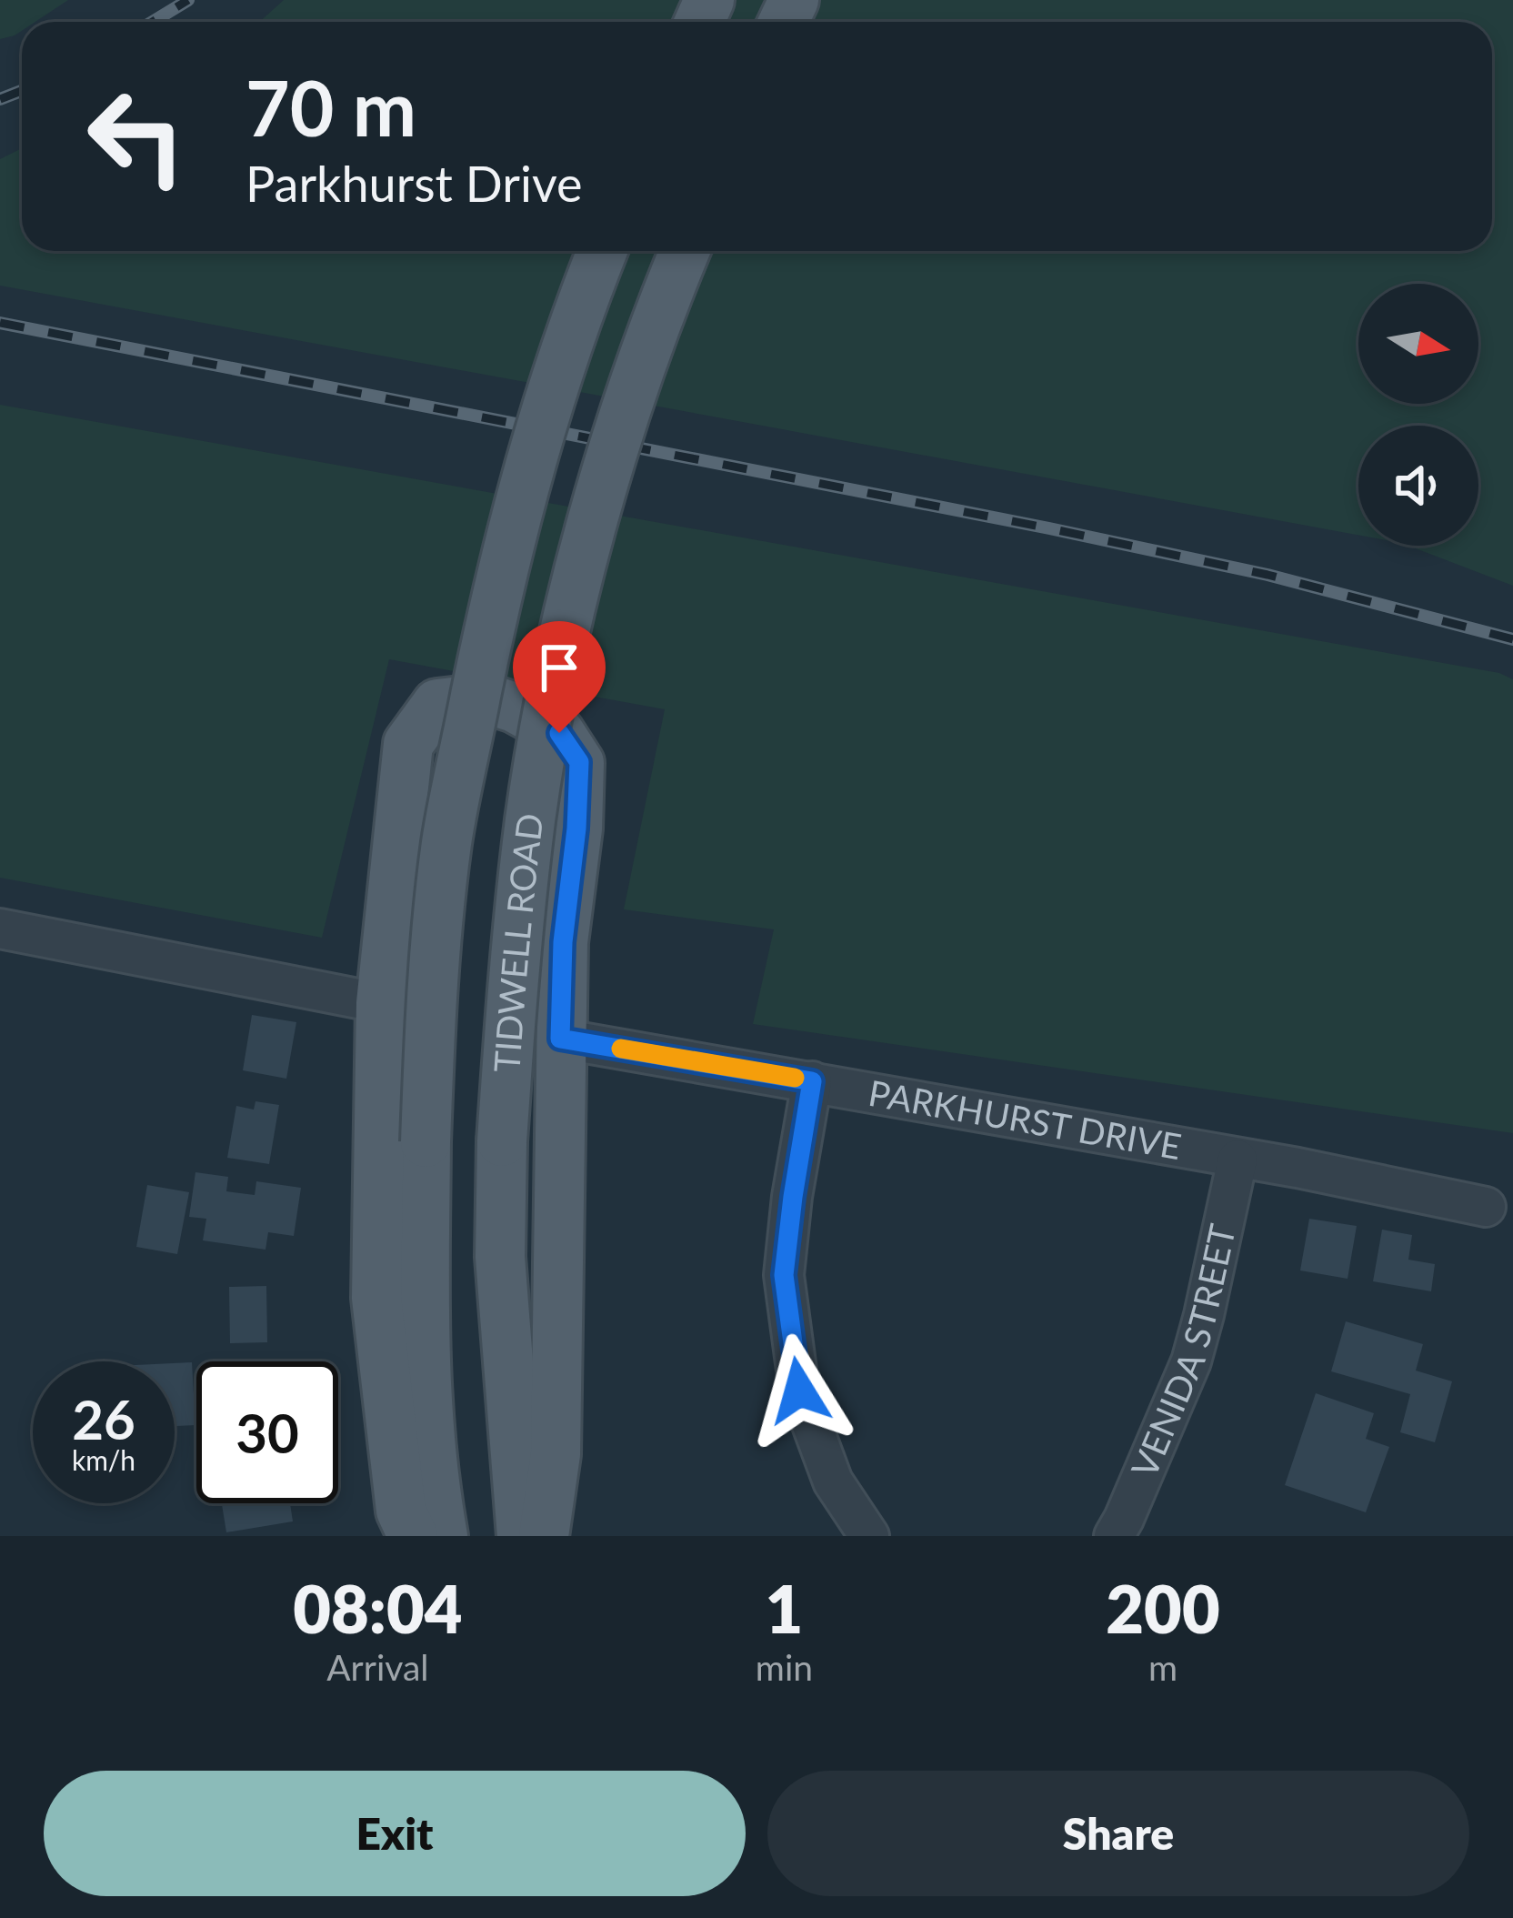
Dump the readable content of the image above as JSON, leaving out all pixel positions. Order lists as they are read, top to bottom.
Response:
{
  "streets": {
    "main road": ["TIDWELL ROAD"],
    "street": ["PARKHURST DRIVE", "VENIDA STREET"]
  },
  "crossings": [
    ["PARKHURST DRIVE", "VENIDA STREET"]
  ],
  "north": "right",
  "page": {
    "turn": ["70 m", "Parkhurst Drive"],
    "speed": "26 km/h",
    "limit": "30",
    "eta": [
      "08:04",
      "Arrival",
      "1",
      "min",
      "200",
      "m"
    ],
    "buttons": ["Exit", "Share"]
  }
}
